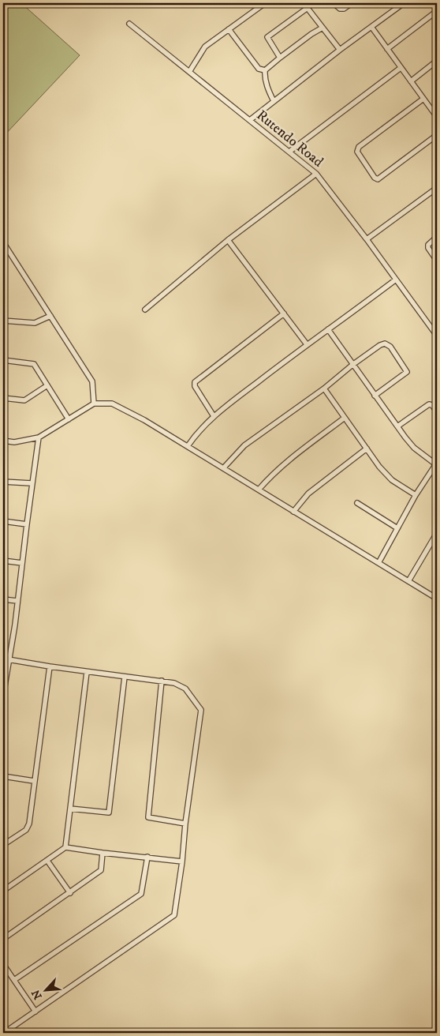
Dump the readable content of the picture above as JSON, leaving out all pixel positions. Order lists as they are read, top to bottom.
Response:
{
  "streets": {
    "street": ["Rutendo Road"]
  },
  "north": "bottom left"
}
